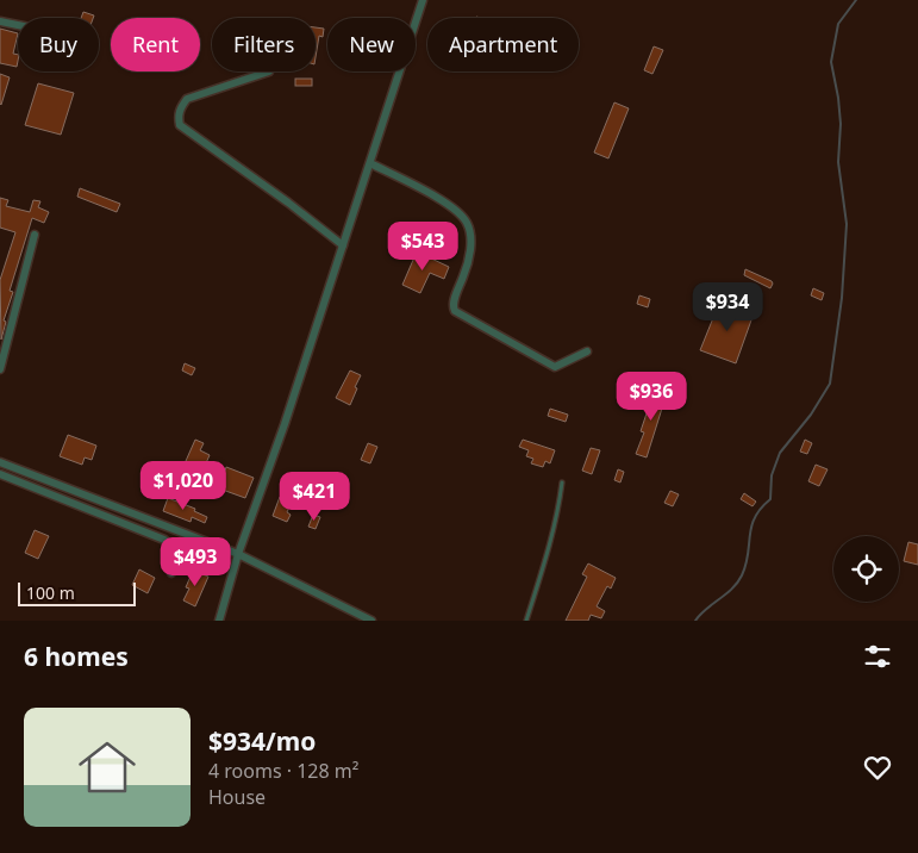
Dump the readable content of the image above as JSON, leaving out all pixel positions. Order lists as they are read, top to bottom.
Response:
{
  "scale_bar": "100 m",
  "page": {
    "chip": [
      "Buy",
      "Rent",
      "Filters",
      "New",
      "Apartment"
    ],
    "price": [
      "$543",
      "$934",
      "$936",
      "$1,020",
      "$421",
      "$493"
    ],
    "scale": "100 m",
    "heading": "6 homes",
    "list": [
      {
        "name": "$934/mo",
        "note": "4 rooms · 128 m² · House"
      }
    ]
  }
}
